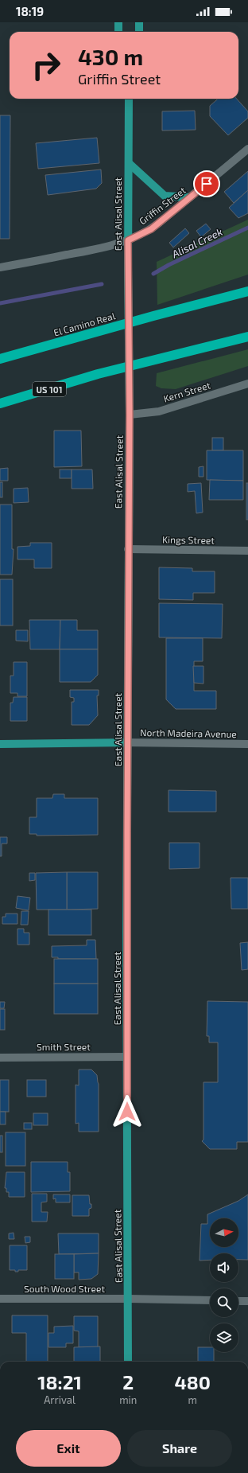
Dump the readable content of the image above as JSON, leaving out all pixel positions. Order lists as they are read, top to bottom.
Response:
{
  "streets": {
    "highway": ["El Camino Real", "US 101"],
    "main road": ["East Alisal Street"],
    "street": [
      "Griffin Street",
      "Kern Street",
      "Kings Street",
      "North Madeira Avenue",
      "Smith Street",
      "South Wood Street"
    ]
  },
  "crossings": [
    ["Griffin Street", "East Alisal Street"],
    ["East Alisal Street", "Kern Street"],
    ["East Alisal Street", "Kings Street"],
    ["East Alisal Street", "North Madeira Avenue"],
    ["East Alisal Street", "Smith Street"],
    ["East Alisal Street", "South Wood Street"]
  ],
  "water": ["Alisal Creek"],
  "north": "right",
  "page": {
    "status": "18:19",
    "turn": ["430 m", "Griffin Street"],
    "eta": [
      "18:21",
      "Arrival",
      "2",
      "min",
      "480",
      "m"
    ],
    "buttons": ["Exit", "Share"]
  }
}
